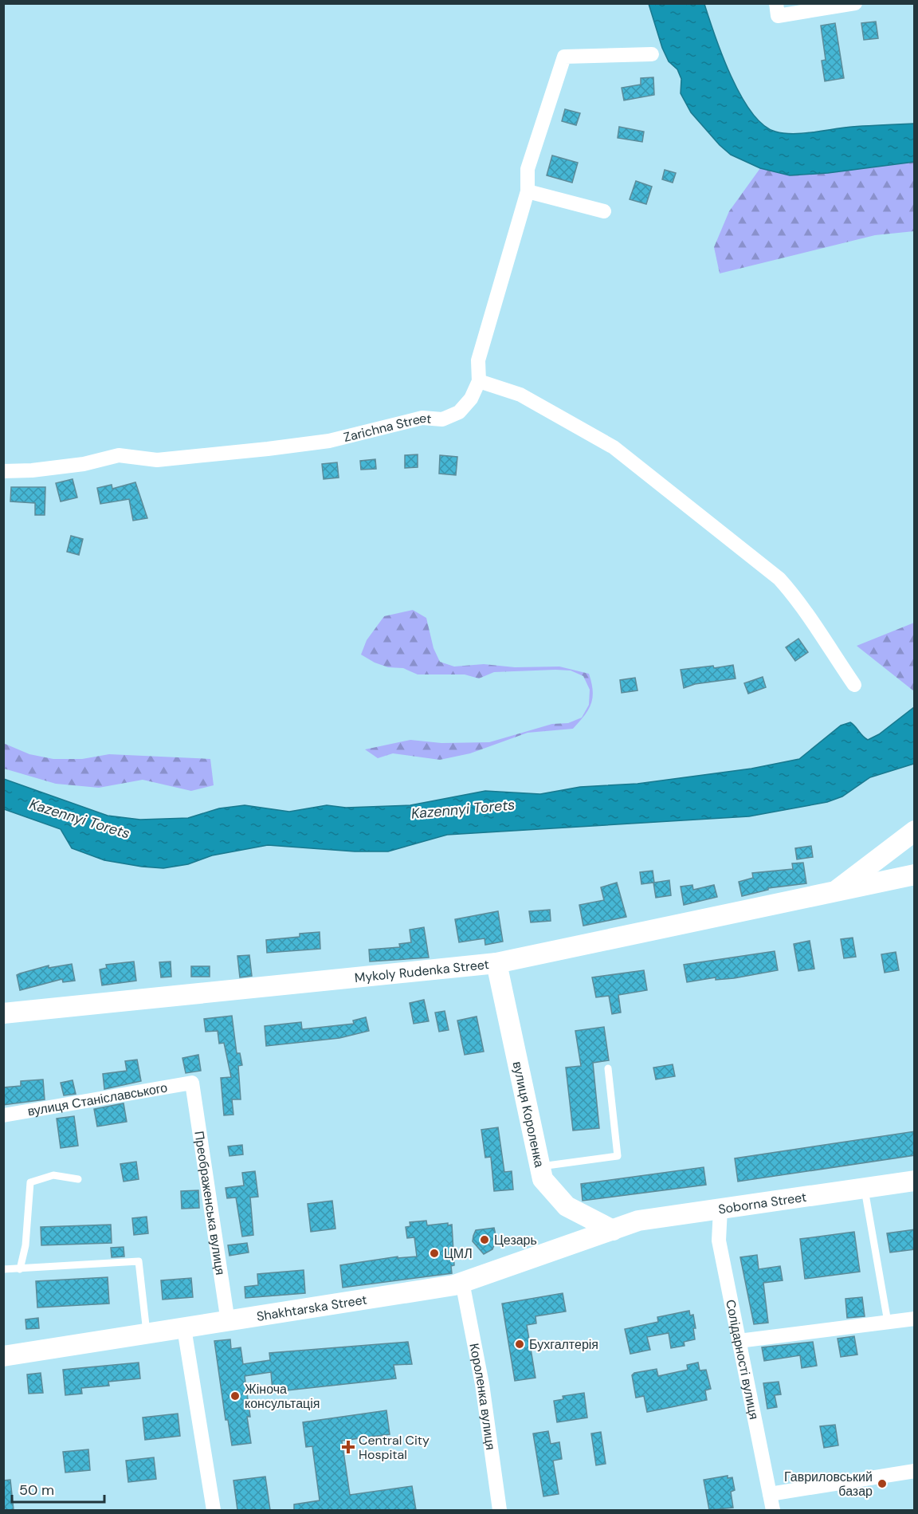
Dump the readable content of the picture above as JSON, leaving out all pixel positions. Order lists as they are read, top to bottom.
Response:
{
  "streets": {
    "street": [
      "Zarichna Street",
      "Mykoly Rudenka Street",
      "вулиця Станіславського",
      "вулиця Короленка",
      "Преображенська вулиця",
      "Soborna Street",
      "Shakhtarska Street",
      "Солідарності вулиця",
      "Короленка вулиця"
    ]
  },
  "crossings": [
    ["Mykoly Rudenka Street", "вулиця Короленка"],
    ["вулиця Станіславського", "Преображенська вулиця"],
    ["вулиця Короленка", "Soborna Street"],
    ["вулиця Короленка", "Shakhtarska Street"],
    ["Преображенська вулиця", "Shakhtarska Street"],
    ["Soborna Street", "Shakhtarska Street"],
    ["Soborna Street", "Солідарності вулиця"],
    ["Shakhtarska Street", "Короленка вулиця"]
  ],
  "water": ["Kazennyi Torets"],
  "places": {
    "other": [
      "Цезарь",
      "ЦМЛ",
      "Бухгалтерія",
      "Жіноча консультація",
      "Гавриловський базар"
    ],
    "health": ["Central City Hospital"]
  },
  "scale_bar": "50 m"
}
